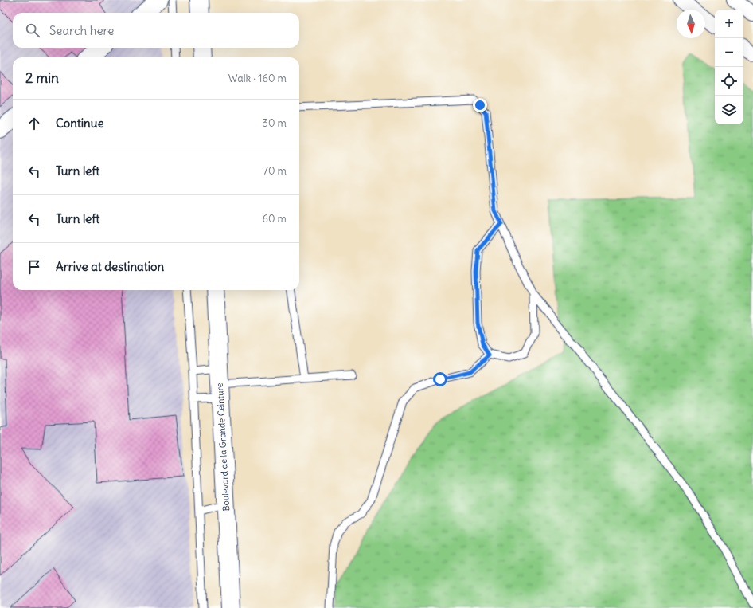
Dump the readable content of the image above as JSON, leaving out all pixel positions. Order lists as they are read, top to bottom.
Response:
{
  "streets": {
    "main road": ["Boulevard de la Grande Ceinture"]
  },
  "north": "bottom",
  "page": {
    "map_buttons": ["+", "−"],
    "search": "Search here",
    "heading": ["2 min", "Walk · 160 m"],
    "list": [
      ["Continue", "30 m"],
      ["Turn left", "70 m"],
      ["Turn left", "60 m"],
      "Arrive at destination"
    ]
  }
}
